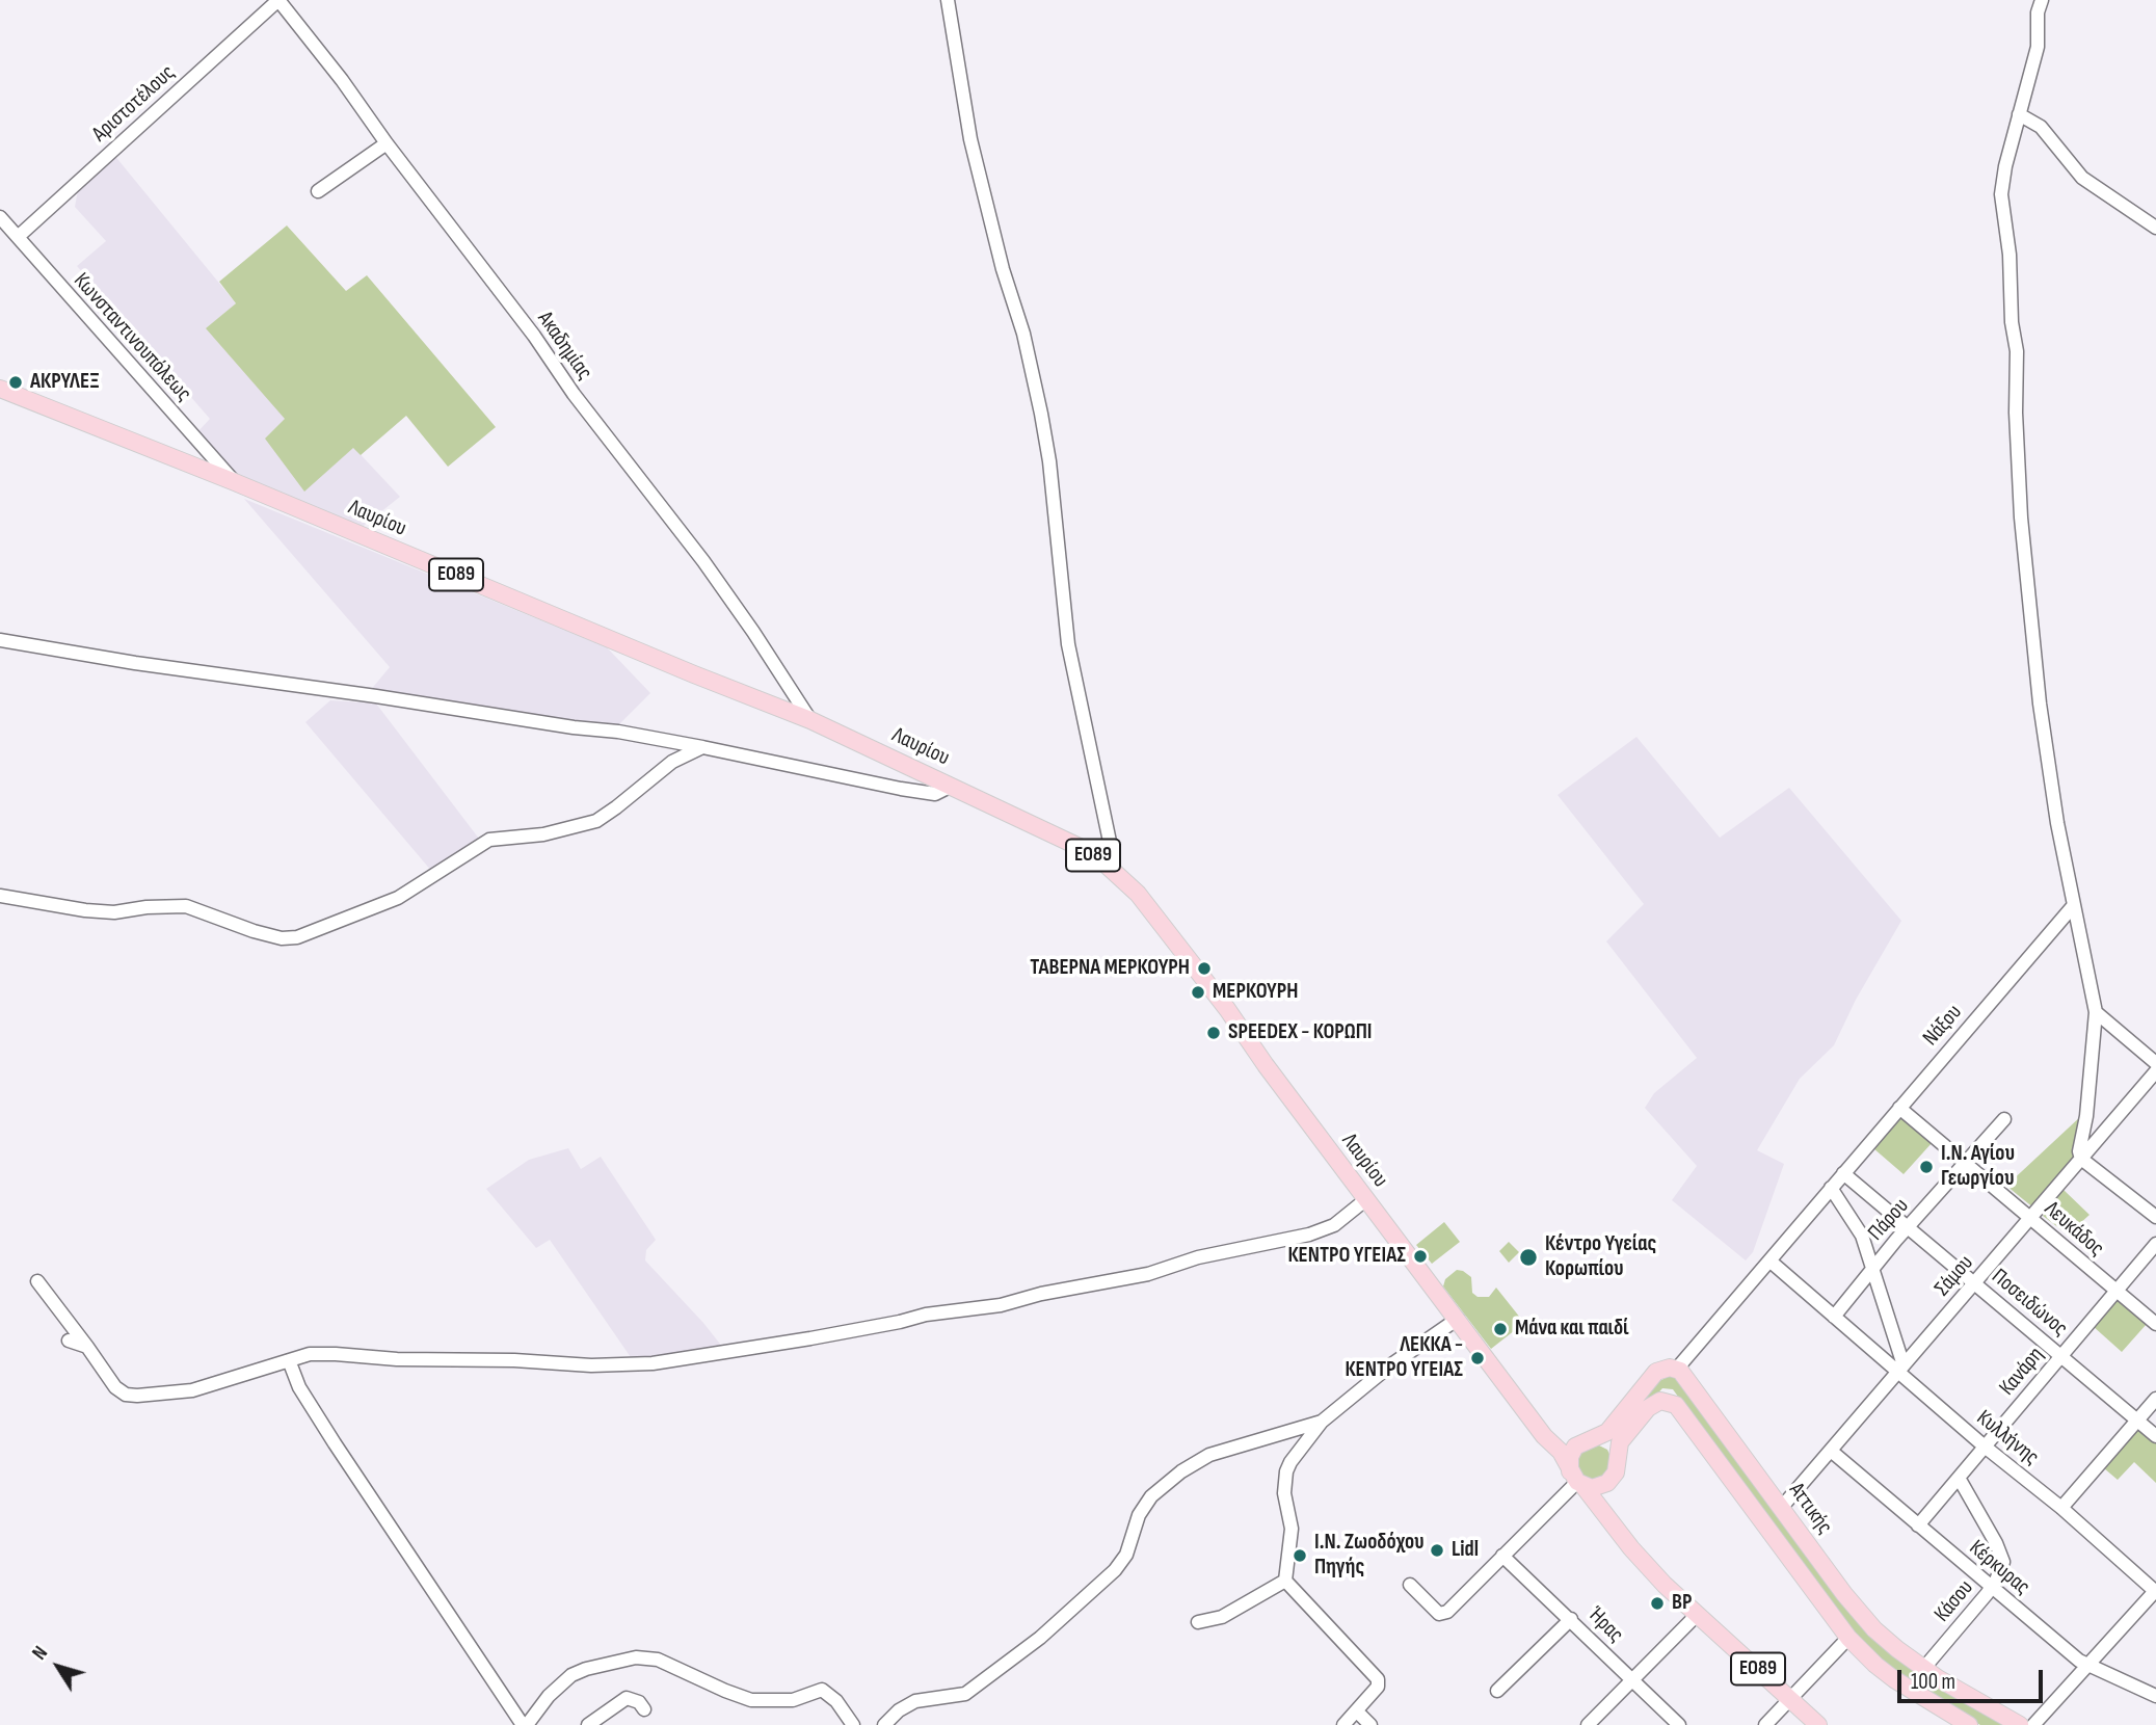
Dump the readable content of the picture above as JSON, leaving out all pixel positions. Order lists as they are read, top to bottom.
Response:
{
  "streets": {
    "main road": ["Λαυρίου", "ΕΟ89", "Αττικής"],
    "street": [
      "Αριστοτέλους",
      "Κωνσταντινουπόλεως",
      "Ακαδημίας",
      "Νάξου",
      "Πάρου",
      "Λευκάδος",
      "Σάμου",
      "Ποσειδώνος",
      "Κανάρη",
      "Κυλλήνης",
      "Κέρκυρας",
      "Κάσου",
      "Ήρας"
    ]
  },
  "crossings": [
    ["Αριστοτέλους", "Κωνσταντινουπόλεως"],
    ["Αριστοτέλους", "Ακαδημίας"],
    ["Κωνσταντινουπόλεως", "Λαυρίου"],
    ["Ακαδημίας", "Λαυρίου"],
    ["Λαυρίου", "ΕΟ89"],
    ["Λαυρίου", "Αττικής"],
    ["ΕΟ89", "Αττικής"],
    ["Νάξου", "Λευκάδος"],
    ["Νάξου", "Ποσειδώνος"],
    ["Νάξου", "Κυλλήνης"],
    ["Νάξου", "Αττικής"],
    ["Πάρου", "Λευκάδος"],
    ["Πάρου", "Ποσειδώνος"],
    ["Πάρου", "Κυλλήνης"],
    ["Λευκάδος", "Σάμου"],
    ["Λευκάδος", "Κανάρη"],
    ["Σάμου", "Ποσειδώνος"],
    ["Σάμου", "Κυλλήνης"],
    ["Σάμου", "Αττικής"],
    ["Σάμου", "Κέρκυρας"],
    ["Ποσειδώνος", "Κανάρη"],
    ["Κανάρη", "Κυλλήνης"],
    ["Κανάρη", "Κέρκυρας"],
    ["Κανάρη", "Κάσου"],
    ["Αττικής", "Κάσου"],
    ["Κέρκυρας", "Κάσου"]
  ],
  "places": [
    "ΑΚΡΥΛΕΞ",
    "ΤΑΒΕΡΝΑ ΜΕΡΚΟΥΡΗ",
    "ΜΕΡΚΟΥΡΗ",
    "SPEEDEX - ΚΟΡΩΠΙ",
    "Ι.Ν. Αγίου Γεωργίου",
    "ΚΕΝΤΡΟ ΥΓΕΙΑΣ",
    "Κέντρο Υγείας Κορωπίου",
    "Μάνα και παιδί",
    "ΛΕΚΚΑ - ΚΕΝΤΡΟ ΥΓΕΙΑΣ",
    "Lidl",
    "Ι.Ν. Ζωοδόχου Πηγής",
    "BP"
  ],
  "scale_bar": "100 m",
  "north": "top left"
}
